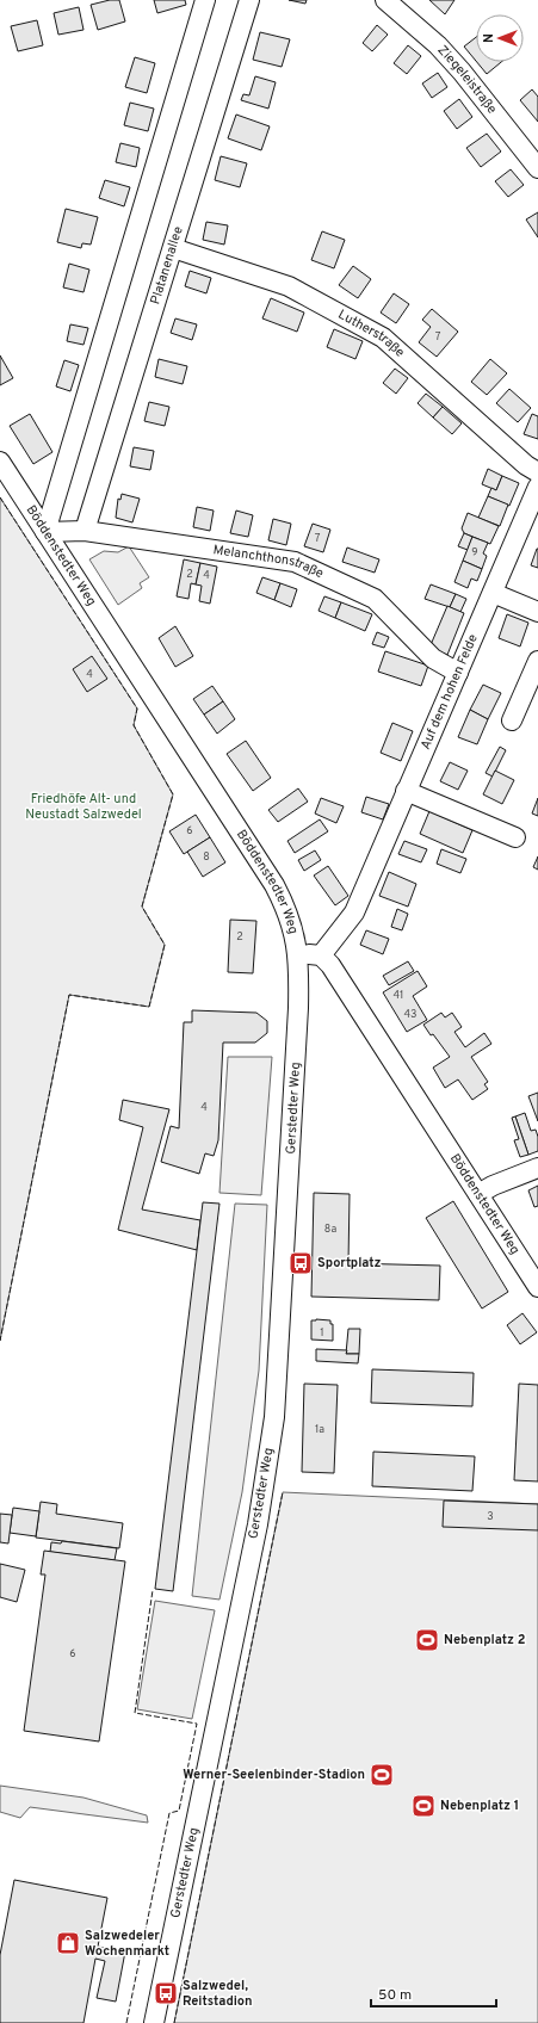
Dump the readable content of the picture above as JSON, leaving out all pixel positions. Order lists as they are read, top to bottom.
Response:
{
  "streets": {
    "street": [
      "Ziegeleistraße",
      "Platanenallee",
      "Lutherstraße",
      "Böddenstedter Weg",
      "Melanchthonstraße",
      "Auf dem hohen Felde",
      "Gerstedter Weg"
    ]
  },
  "crossings": [
    ["Platanenallee", "Lutherstraße"],
    ["Platanenallee", "Melanchthonstraße"],
    ["Böddenstedter Weg", "Melanchthonstraße"],
    ["Böddenstedter Weg", "Auf dem hohen Felde"],
    ["Böddenstedter Weg", "Gerstedter Weg"],
    ["Melanchthonstraße", "Auf dem hohen Felde"]
  ],
  "parks": ["Friedhöfe Alt- und Neustadt Salzwedel"],
  "places": {
    "bus stop": ["Sportplatz", "Salzwedel, Reitstadion"],
    "sports": ["Nebenplatz 2", "Werner-Seelenbinder-Stadion", "Nebenplatz 1"],
    "shop": ["Salzwedeler Wochenmarkt"]
  },
  "house_numbers": [
    "7",
    "7",
    "9",
    "2",
    "4",
    "4",
    "6",
    "8",
    "2",
    "41",
    "43",
    "4",
    "8a",
    "1",
    "1a",
    "3",
    "6"
  ],
  "scale_bar": "50 m",
  "north": "left"
}
